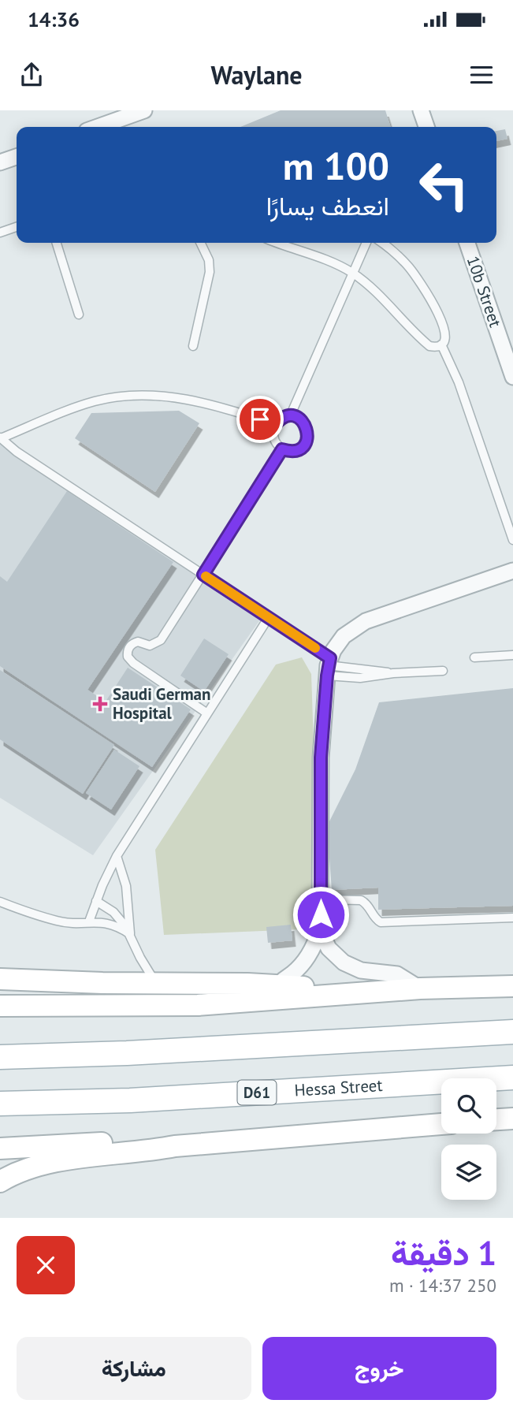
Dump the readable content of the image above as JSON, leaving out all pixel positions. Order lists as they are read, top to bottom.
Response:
{
  "streets": {
    "main road": ["Hessa Street", "D61"],
    "street": ["10b Street"]
  },
  "places": {
    "health": ["Saudi German Hospital"]
  },
  "page": {
    "status": "14:36",
    "header": "Waylane",
    "turn": ["100 m", "انعطف يسارًا"],
    "heading": ["1 دقيقة", "250 m · 14:37"],
    "buttons": ["خروج", "مشاركة"]
  }
}
